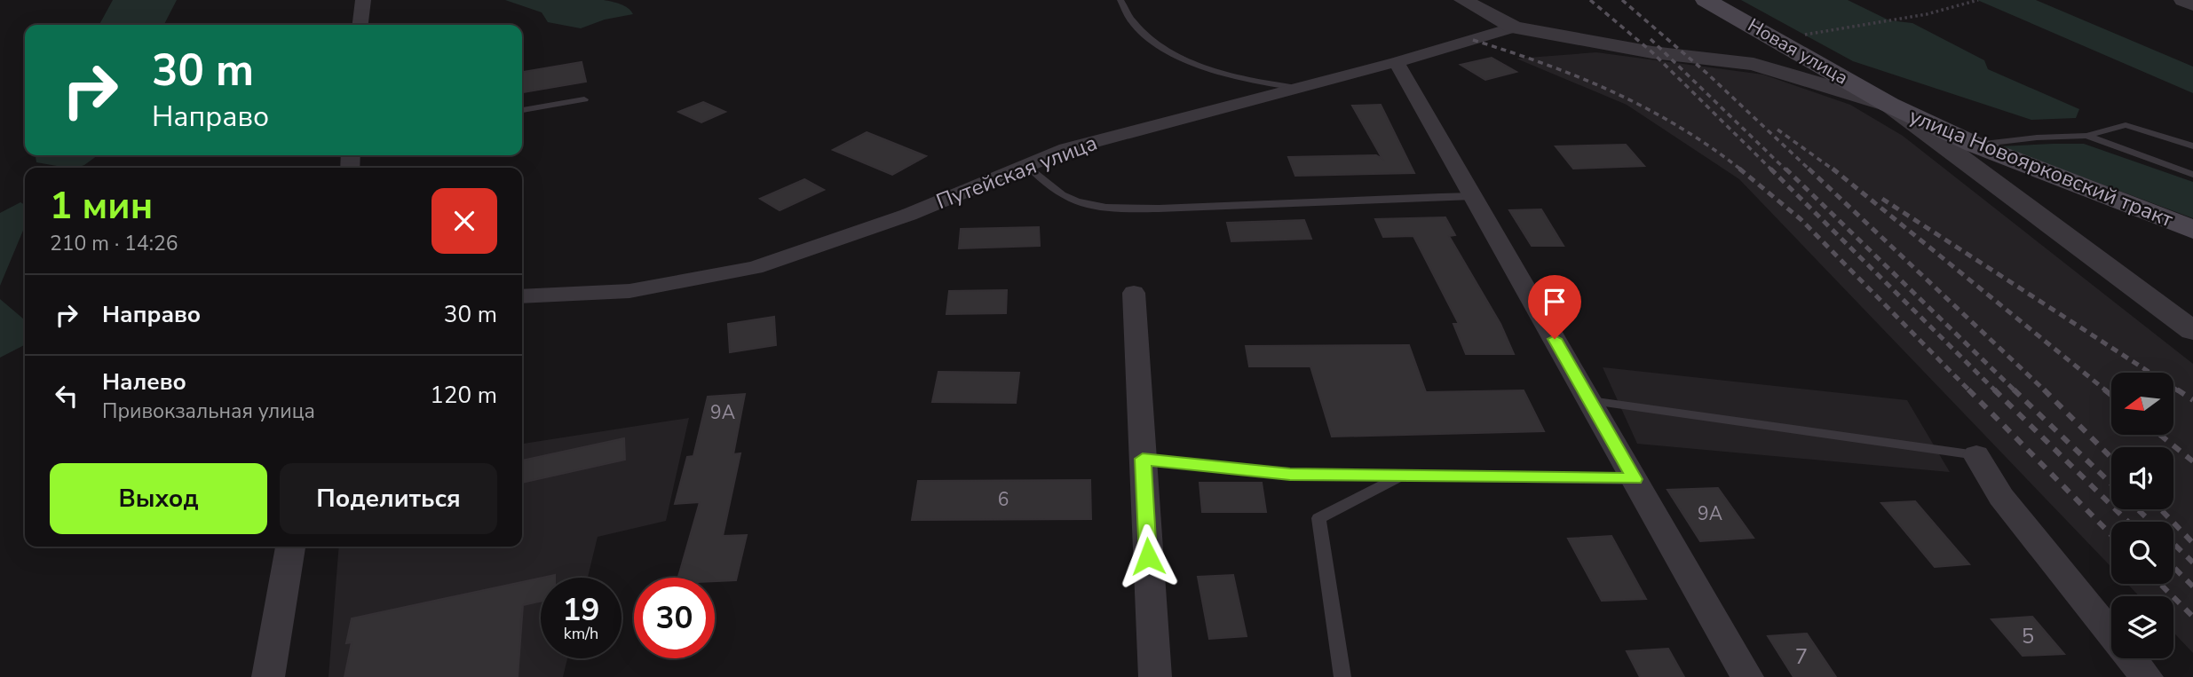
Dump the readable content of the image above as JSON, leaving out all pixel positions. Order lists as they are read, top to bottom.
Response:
{
  "streets": {
    "main road": ["Новая улица", "улица Новоярковский тракт"],
    "street": ["Путейская улица"]
  },
  "crossings": [
    ["Новая улица", "улица Новоярковский тракт"]
  ],
  "house_numbers": [
    "9А",
    "6",
    "9А",
    "5",
    "7"
  ],
  "north": "left",
  "page": {
    "turn": ["30 m", "Направо"],
    "heading": ["1 мин", "210 m · 14:26"],
    "list": [
      {
        "name": "Направо",
        "value": "30 m"
      },
      {
        "name": "Налево",
        "note": "Привокзальная улица",
        "value": "120 m"
      }
    ],
    "buttons": ["Выход", "Поделиться"],
    "speed": "19 km/h",
    "limit": "30"
  }
}
